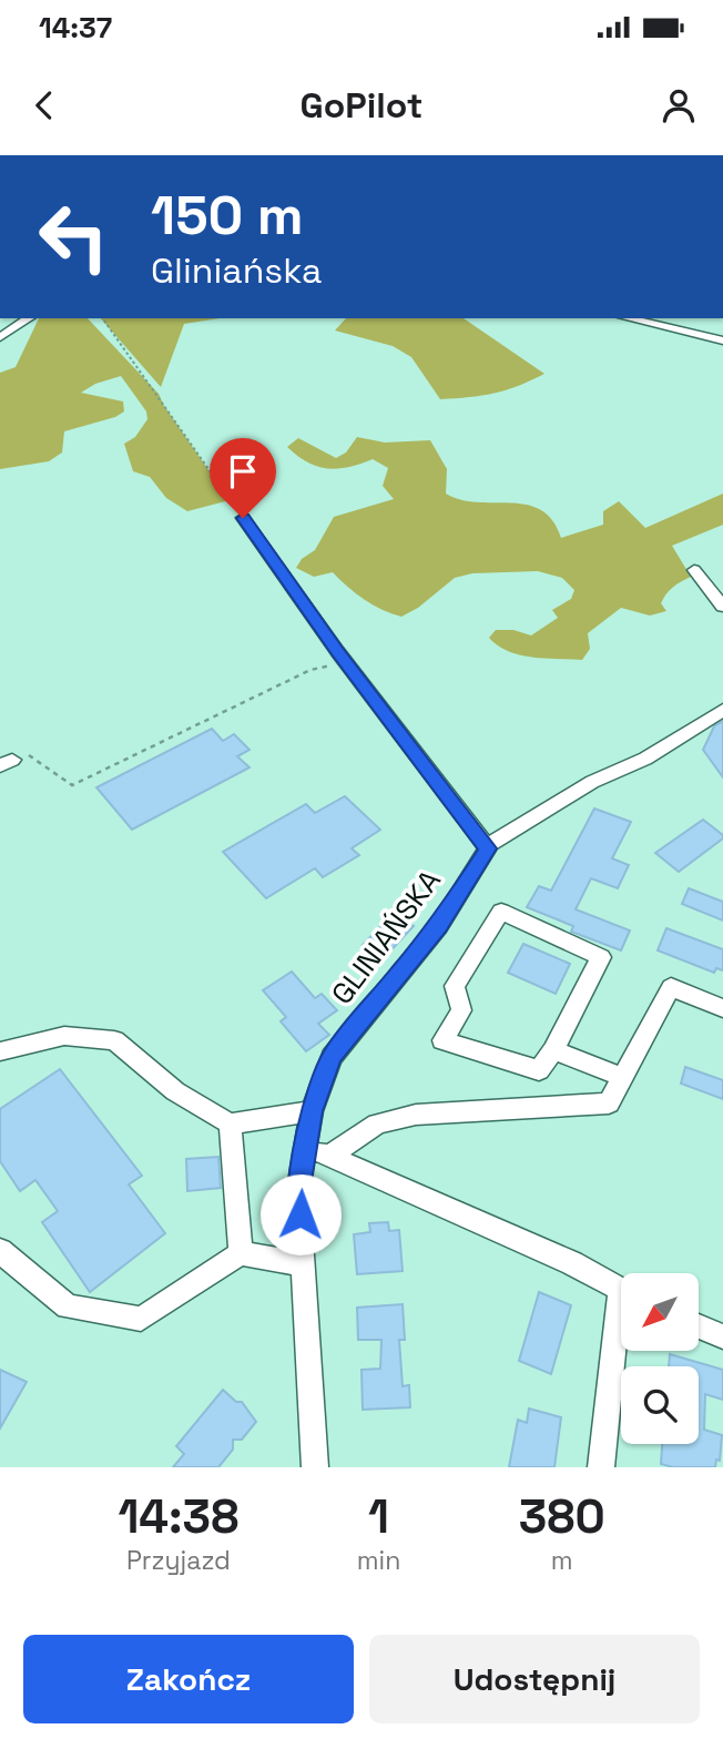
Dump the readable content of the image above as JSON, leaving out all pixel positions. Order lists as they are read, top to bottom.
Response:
{
  "streets": {
    "street": ["GLINIAŃSKA"]
  },
  "north": "bottom left",
  "page": {
    "status": "14:37",
    "header": "GoPilot",
    "turn": ["150 m", "Gliniańska"],
    "eta": [
      "14:38",
      "Przyjazd",
      "1",
      "min",
      "380",
      "m"
    ],
    "buttons": ["Zakończ", "Udostępnij"]
  }
}
